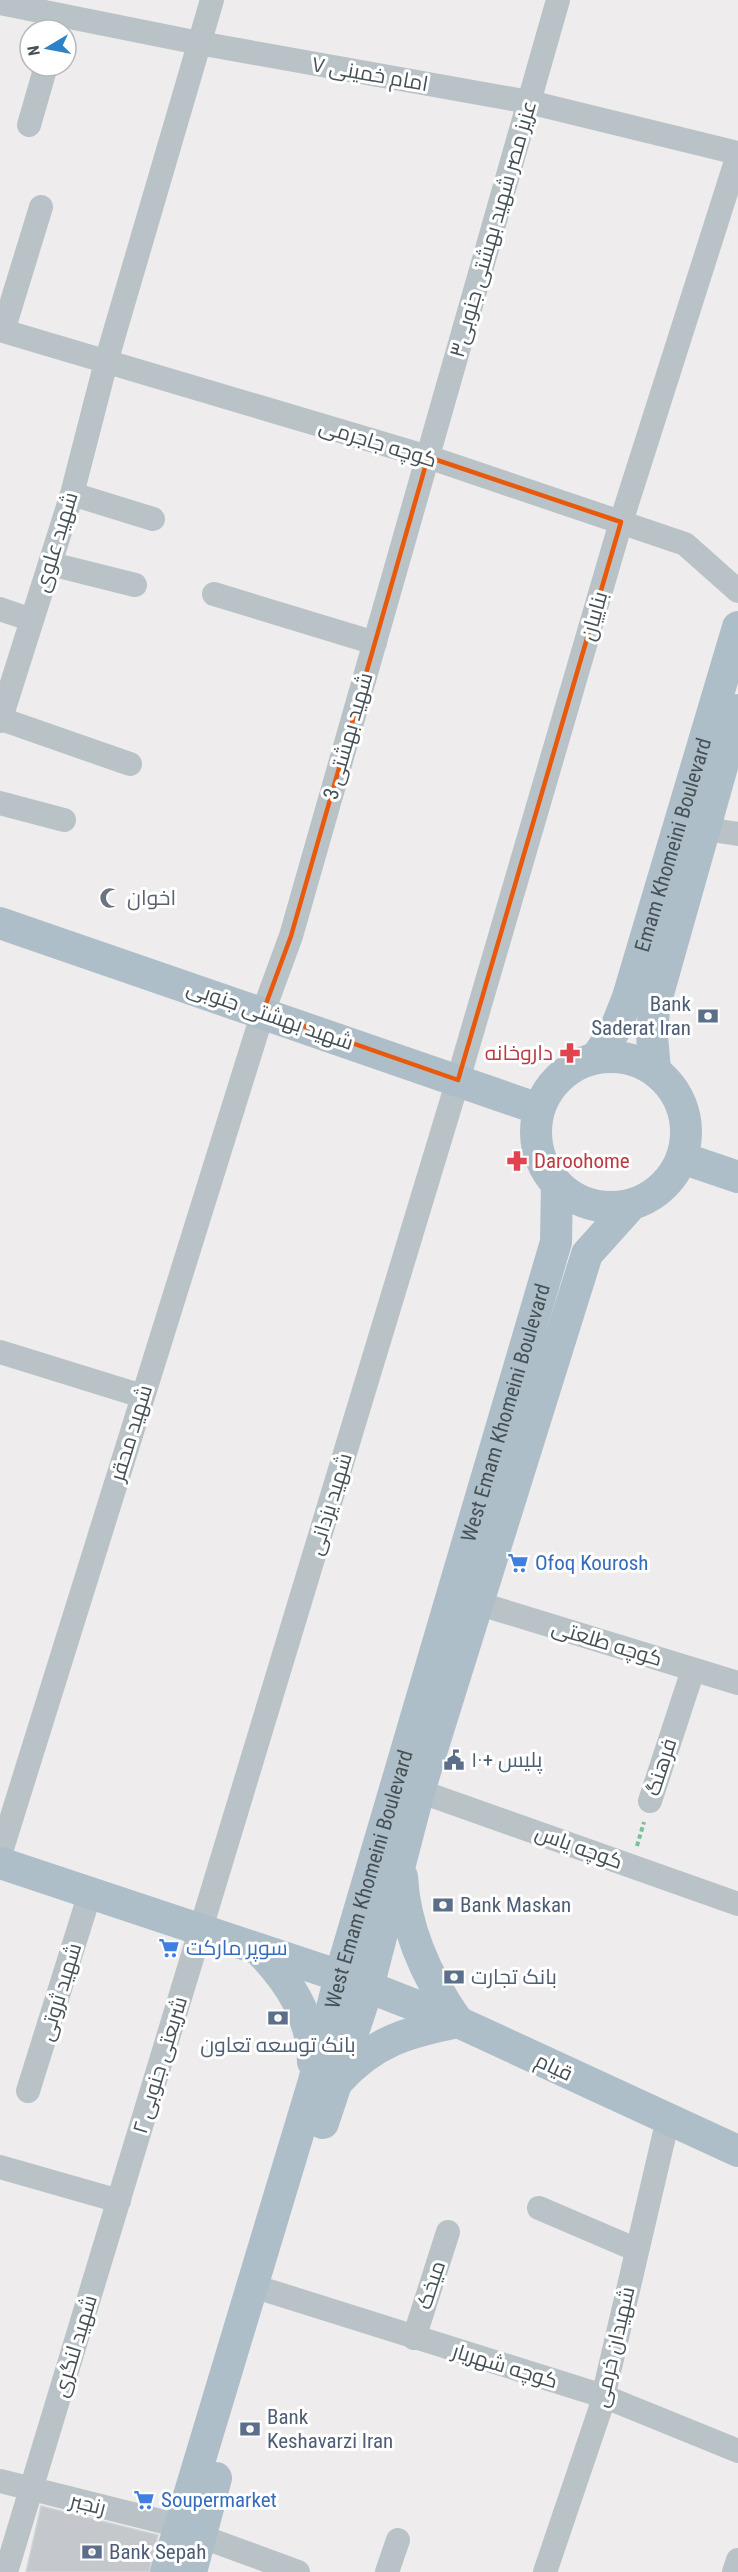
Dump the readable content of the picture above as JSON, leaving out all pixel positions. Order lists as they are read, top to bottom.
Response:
{
  "streets": {
    "main road": [
      "Emam Khomeini Boulevard",
      "شهید بهشتی جنوبی",
      "West Emam Khomeini Boulevard",
      "قیام"
    ],
    "street": [
      "امام خمینی ۷",
      "عزیز مصر شهید بهشتی جنوبی۳",
      "کوچه جاجرمی",
      "شهید علوی",
      "بناییان",
      "شهید بهشتی 3",
      "شهید محقر",
      "شهید یزدانی",
      "کوچه طلعتی",
      "فرهنگ",
      "کوچه یاس",
      "شهید ثروتی",
      "شریعتی جنوبی ۲",
      "میخک",
      "شهید لنگری",
      "شهیدان خرمی",
      "کوچه شهریار",
      "رنجبر"
    ]
  },
  "crossings": [
    ["امام خمینی ۷", "عزیز مصر شهید بهشتی جنوبی۳"],
    ["امام خمینی ۷", "شهید علوی"],
    ["امام خمینی ۷", "بناییان"],
    ["عزیز مصر شهید بهشتی جنوبی۳", "کوچه جاجرمی"],
    ["عزیز مصر شهید بهشتی جنوبی۳", "شهید بهشتی 3"],
    ["کوچه جاجرمی", "شهید علوی"],
    ["کوچه جاجرمی", "بناییان"],
    ["کوچه جاجرمی", "شهید بهشتی 3"],
    ["بناییان", "شهید بهشتی جنوبی"],
    ["بناییان", "شهید یزدانی"],
    ["شهید بهشتی 3", "شهید بهشتی جنوبی"],
    ["شهید بهشتی 3", "شهید محقر"],
    ["Emam Khomeini Boulevard", "شهید بهشتی جنوبی"],
    ["Emam Khomeini Boulevard", "West Emam Khomeini Boulevard"],
    ["شهید بهشتی جنوبی", "West Emam Khomeini Boulevard"],
    ["شهید بهشتی جنوبی", "شهید محقر"],
    ["شهید بهشتی جنوبی", "شهید یزدانی"],
    ["West Emam Khomeini Boulevard", "کوچه طلعتی"],
    ["West Emam Khomeini Boulevard", "کوچه یاس"],
    ["West Emam Khomeini Boulevard", "قیام"],
    ["West Emam Khomeini Boulevard", "کوچه شهریار"],
    ["West Emam Khomeini Boulevard", "رنجبر"],
    ["شهید یزدانی", "شریعتی جنوبی ۲"],
    ["شهید یزدانی", "قیام"],
    ["کوچه طلعتی", "فرهنگ"],
    ["فرهنگ", "کوچه یاس"],
    ["شهید ثروتی", "قیام"],
    ["شریعتی جنوبی ۲", "قیام"],
    ["شریعتی جنوبی ۲", "شهید لنگری"],
    ["قیام", "شهیدان خرمی"],
    ["میخک", "کوچه شهریار"],
    ["شهید لنگری", "رنجبر"],
    ["شهیدان خرمی", "کوچه شهریار"]
  ],
  "places": {
    "mosque": ["اخوان"],
    "bank": [
      "Bank Saderat Iran",
      "Bank Maskan",
      "بانک تجارت",
      "بانک توسعه تعاون",
      "Bank Keshavarzi Iran",
      "Bank Sepah"
    ],
    "pharmacy": ["داروخانه", "Daroohome"],
    "supermarket": ["Ofoq Kourosh", "سوپر مارکت", "Soupermarket"],
    "public building": ["پلیس +۱۰"]
  },
  "north": "left"
}
